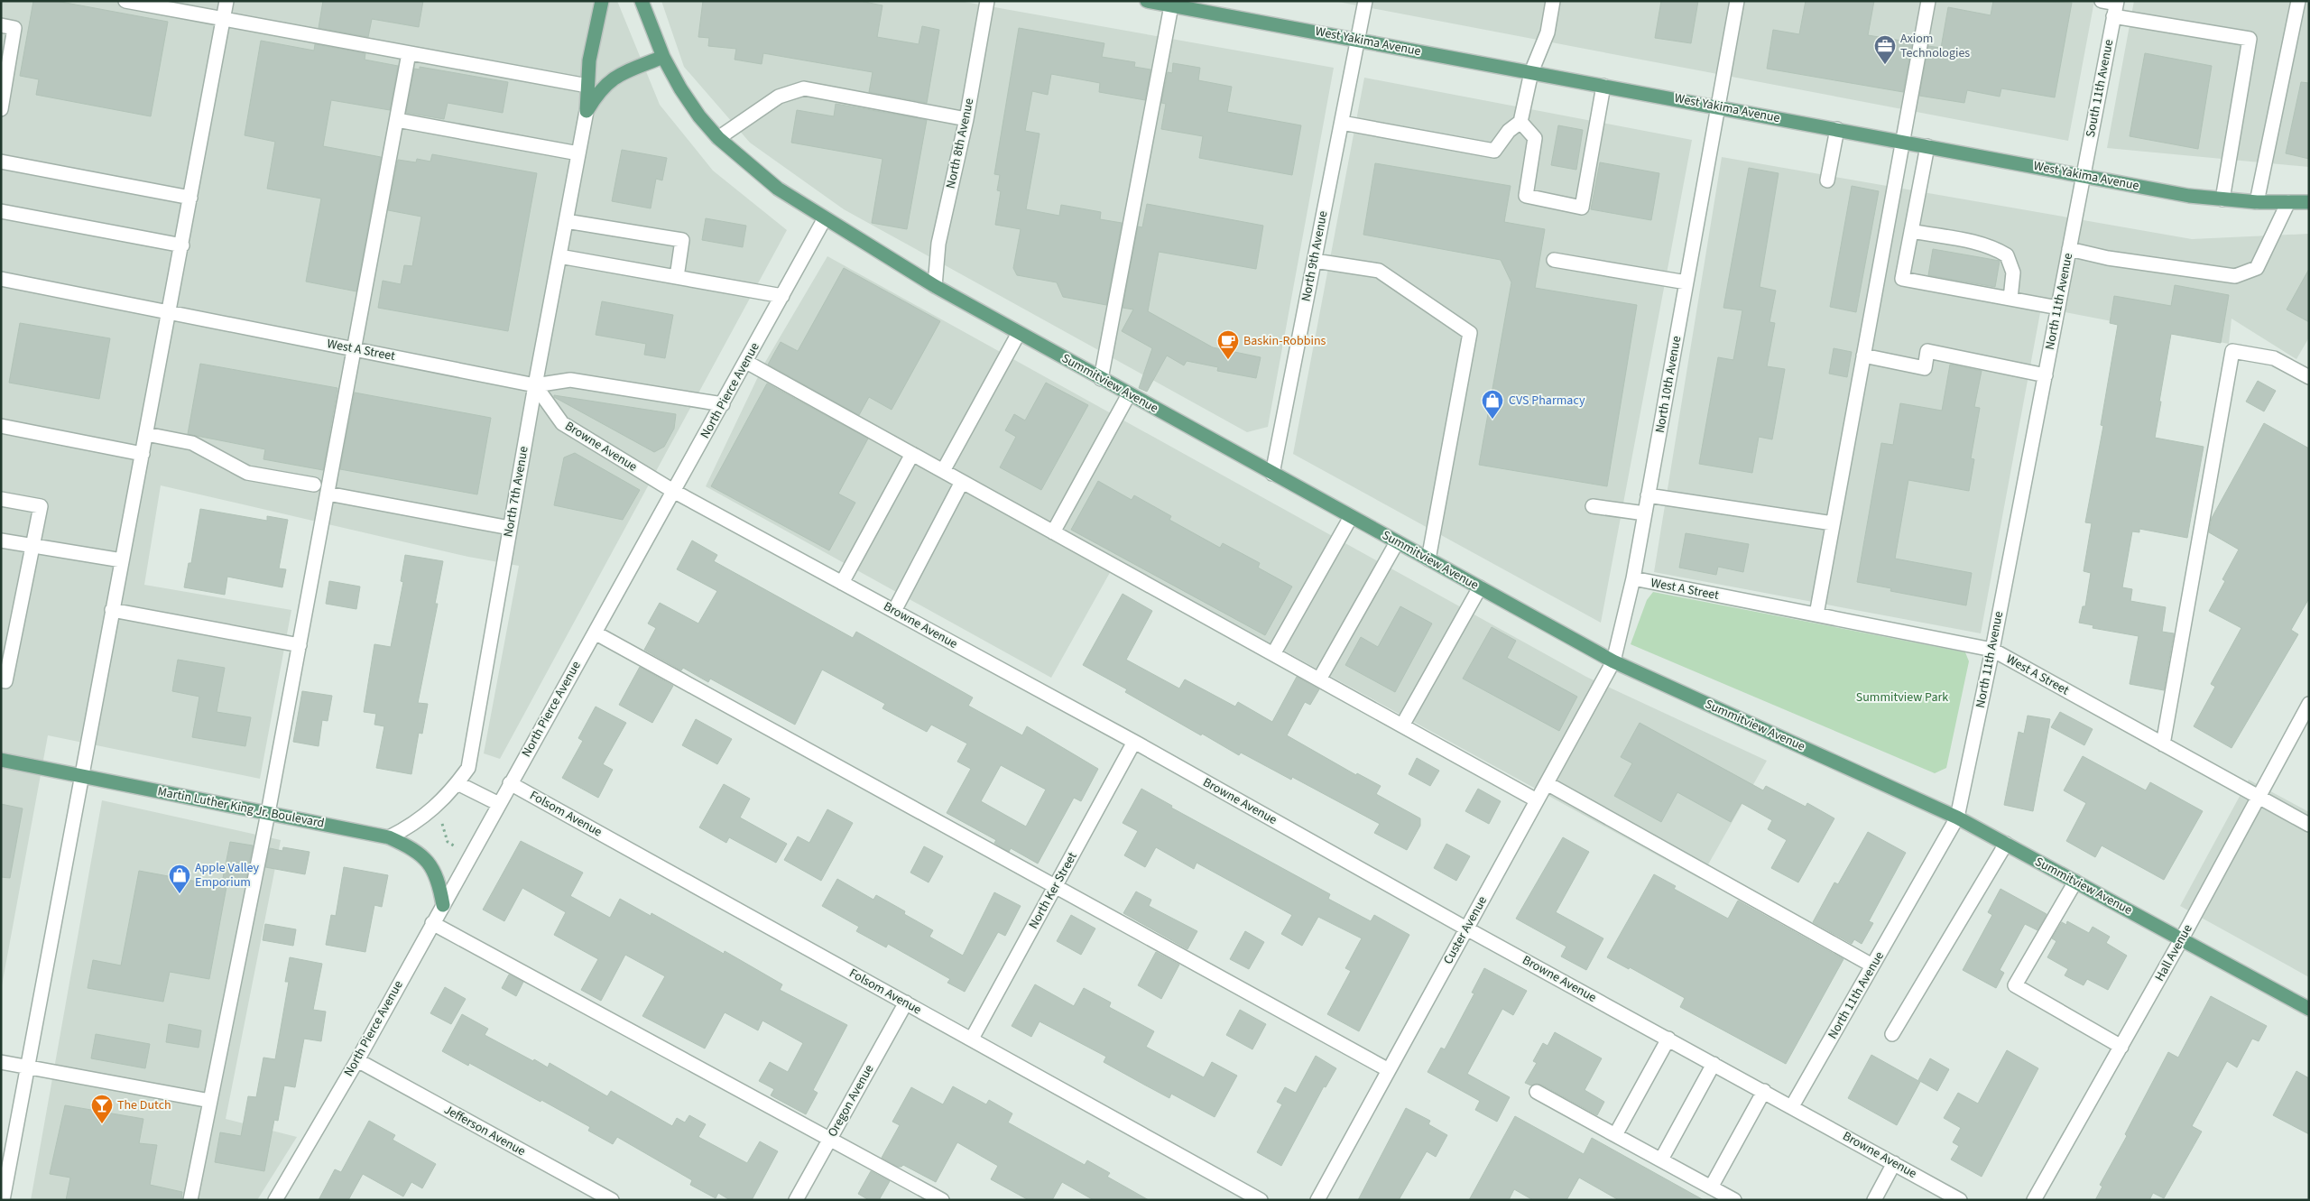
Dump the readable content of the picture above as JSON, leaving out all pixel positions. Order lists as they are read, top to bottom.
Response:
{
  "streets": {
    "main road": ["West Yakima Avenue", "Summitview Avenue", "Martin Luther King Jr. Boulevard"],
    "street": [
      "South 11th Avenue",
      "North 8th Avenue",
      "North 9th Avenue",
      "North 11th Avenue",
      "West A Street",
      "North 10th Avenue",
      "North Pierce Avenue",
      "Browne Avenue",
      "North 7th Avenue",
      "Folsom Avenue",
      "North Ker Street",
      "Custer Avenue",
      "Hall Avenue",
      "Oregon Avenue",
      "Jefferson Avenue"
    ]
  },
  "crossings": [
    ["West Yakima Avenue", "South 11th Avenue"],
    ["West Yakima Avenue", "North 9th Avenue"],
    ["West Yakima Avenue", "North 11th Avenue"],
    ["West Yakima Avenue", "North 10th Avenue"],
    ["South 11th Avenue", "North 11th Avenue"],
    ["North 8th Avenue", "Summitview Avenue"],
    ["North 9th Avenue", "Summitview Avenue"],
    ["North 11th Avenue", "West A Street"],
    ["North 11th Avenue", "Summitview Avenue"],
    ["North 11th Avenue", "Browne Avenue"],
    ["West A Street", "North 10th Avenue"],
    ["West A Street", "North Pierce Avenue"],
    ["West A Street", "Browne Avenue"],
    ["West A Street", "North 7th Avenue"],
    ["West A Street", "Hall Avenue"],
    ["Summitview Avenue", "North 10th Avenue"],
    ["Summitview Avenue", "North Pierce Avenue"],
    ["Summitview Avenue", "Custer Avenue"],
    ["Summitview Avenue", "Hall Avenue"],
    ["North 10th Avenue", "Custer Avenue"],
    ["North Pierce Avenue", "Browne Avenue"],
    ["North Pierce Avenue", "Martin Luther King Jr. Boulevard"],
    ["North Pierce Avenue", "Folsom Avenue"],
    ["North Pierce Avenue", "Jefferson Avenue"],
    ["Browne Avenue", "North 7th Avenue"],
    ["Browne Avenue", "North Ker Street"],
    ["Browne Avenue", "Custer Avenue"],
    ["North 7th Avenue", "Martin Luther King Jr. Boulevard"],
    ["Folsom Avenue", "North Ker Street"],
    ["Folsom Avenue", "Oregon Avenue"]
  ],
  "parks": ["Summitview Park"],
  "places": {
    "office": ["Axiom Technologies"],
    "cafe": ["Baskin-Robbins"],
    "shop": ["CVS Pharmacy", "Apple Valley Emporium"],
    "bar": ["The Dutch"]
  }
}
